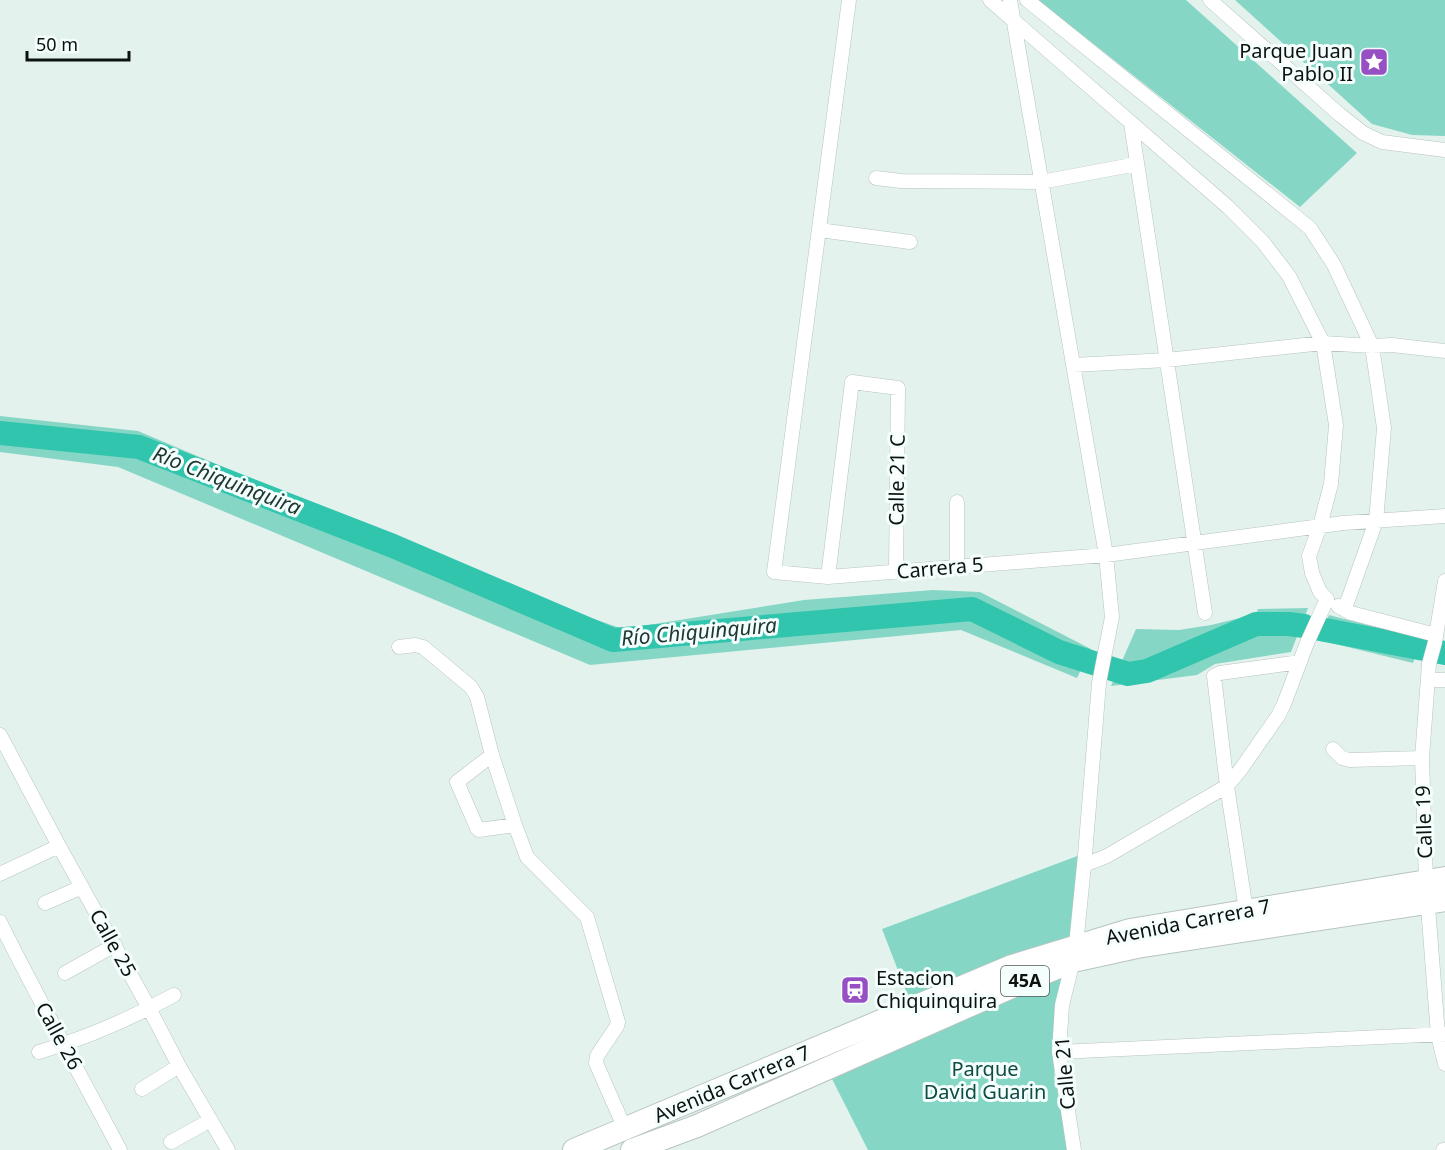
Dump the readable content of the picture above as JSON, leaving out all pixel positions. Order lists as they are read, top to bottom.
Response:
{
  "streets": {
    "main road": ["Avenida Carrera 7", "45A"],
    "street": [
      "Calle 21 C",
      "Carrera 5",
      "Calle 19",
      "Calle 25",
      "Calle 26",
      "Calle 21"
    ]
  },
  "crossings": [
    ["Calle 21 C", "Carrera 5"],
    ["Carrera 5", "Calle 21"],
    ["Calle 19", "Avenida Carrera 7"],
    ["Avenida Carrera 7", "Calle 21"]
  ],
  "water": ["Río Chiquinquira"],
  "parks": ["Parque David Guarin"],
  "places": {
    "place": ["Parque Juan Pablo II"],
    "station": ["Estacion Chiquinquira"]
  },
  "scale_bar": "50 m"
}
